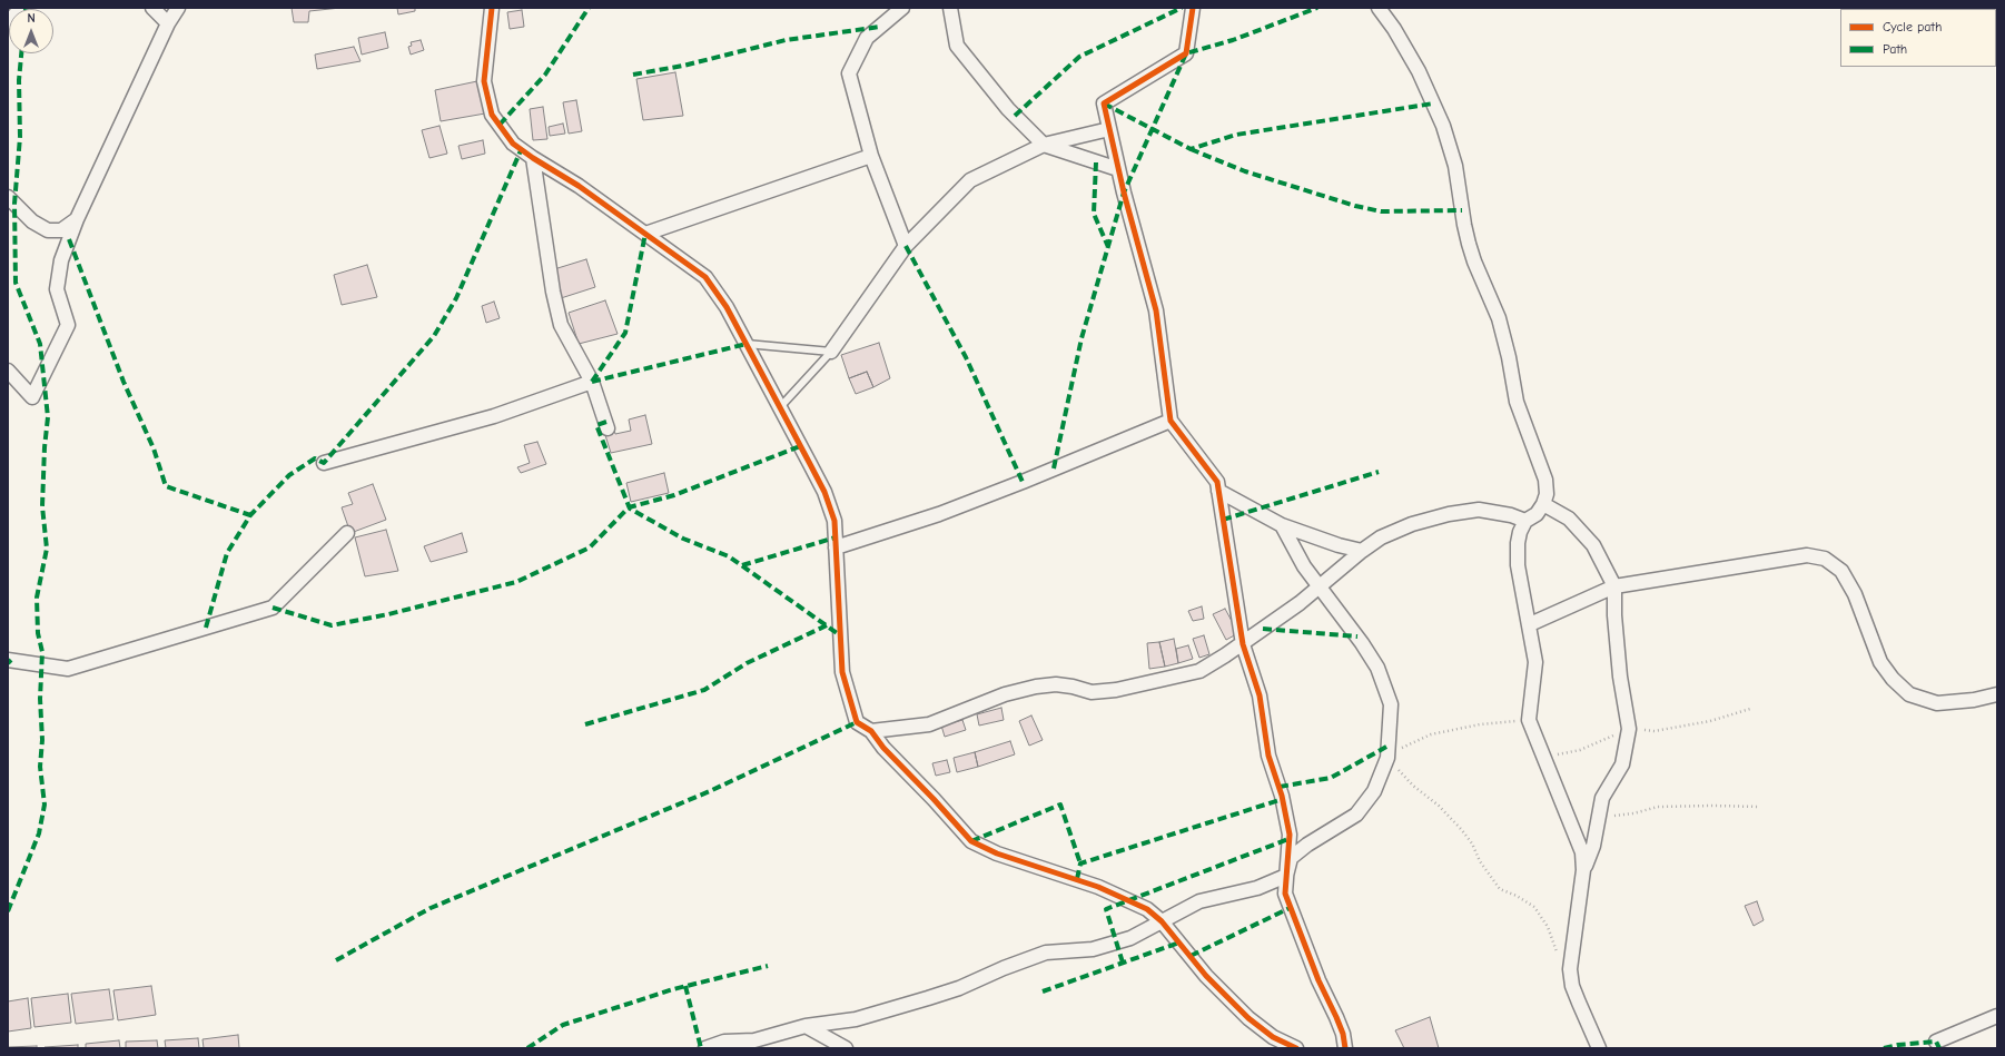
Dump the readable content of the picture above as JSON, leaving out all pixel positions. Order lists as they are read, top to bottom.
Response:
{
  "legend": ["Cycle path", "Path"],
  "north": "top"
}
